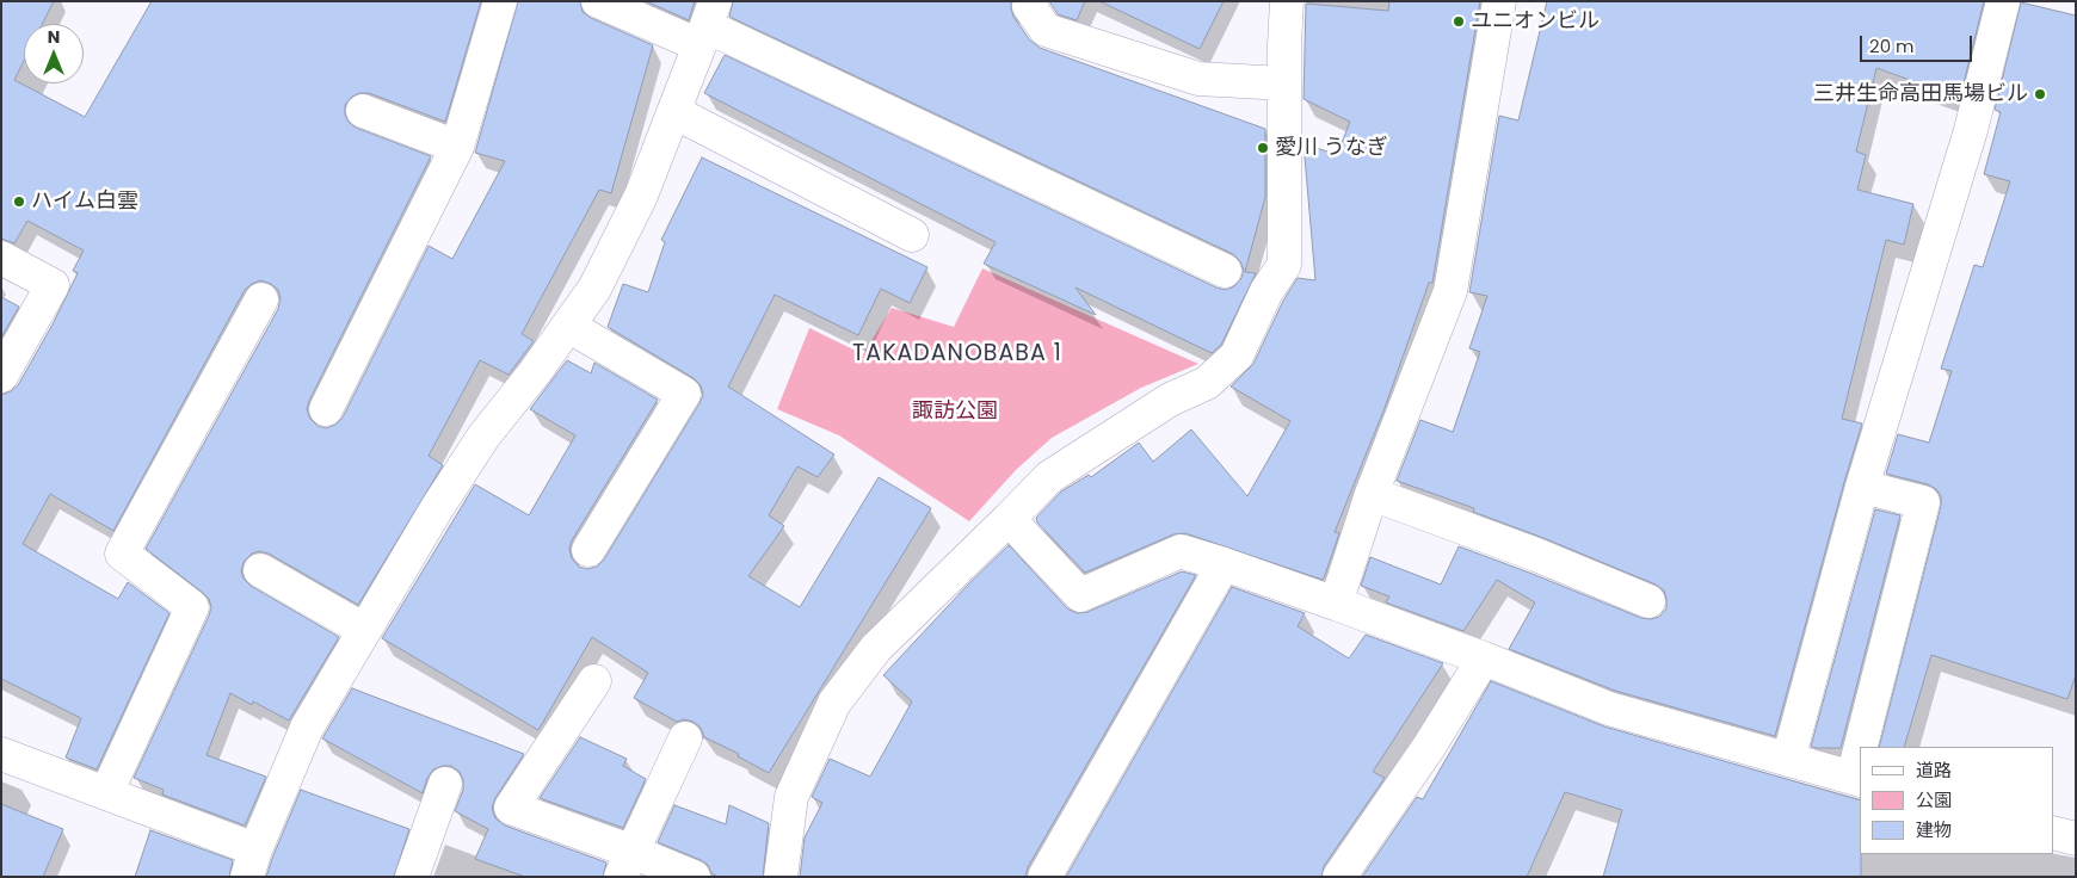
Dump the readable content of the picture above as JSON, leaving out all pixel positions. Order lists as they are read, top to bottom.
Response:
{
  "districts": ["TAKADANOBABA 1"],
  "parks": ["諏訪公園"],
  "places": [
    "ユニオンビル",
    "三井生命高田馬場ビル",
    "愛川 うなぎ",
    "ハイム白雲"
  ],
  "legend": ["道路", "公園", "建物"],
  "scale_bar": "20 m",
  "north": "top"
}
